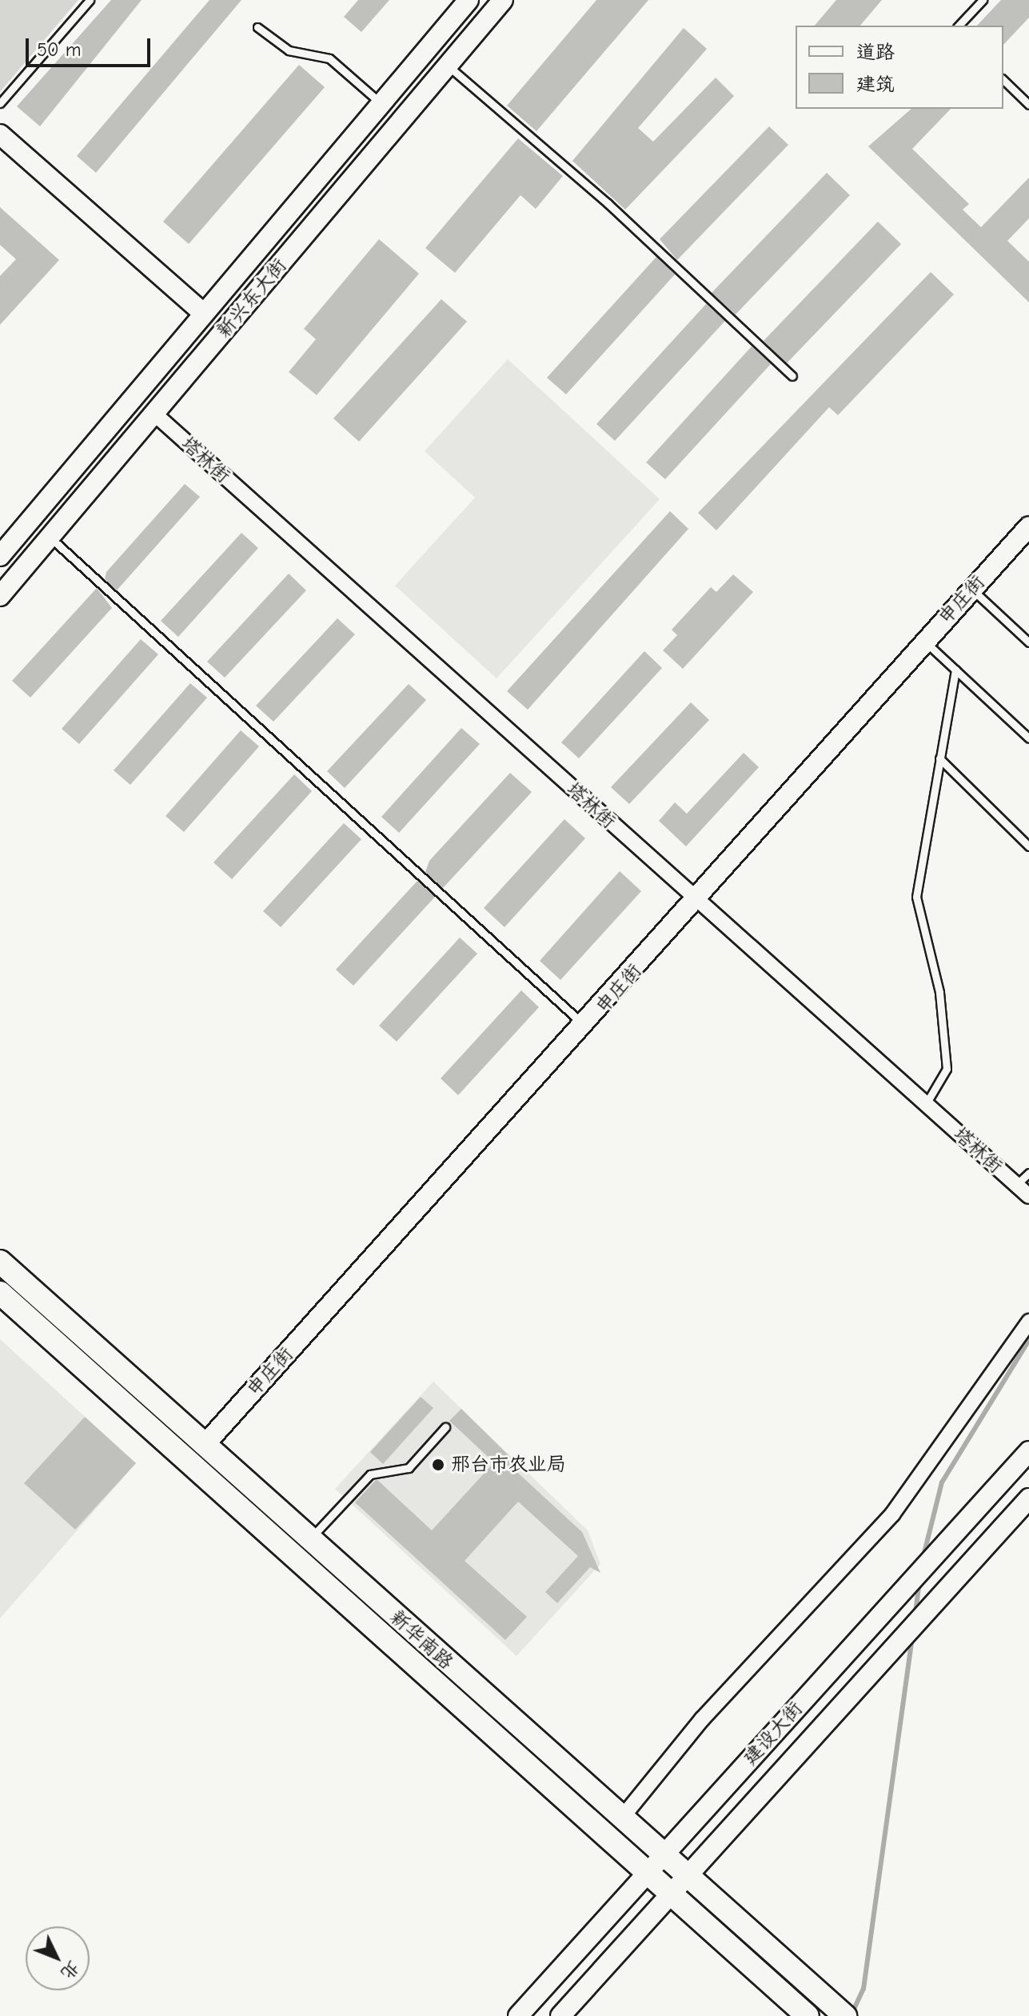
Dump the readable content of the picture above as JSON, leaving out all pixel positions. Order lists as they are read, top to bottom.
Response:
{
  "streets": {
    "main road": ["新华南路"],
    "street": [
      "新兴东大街",
      "塔林街",
      "申庄街",
      "建设大街"
    ]
  },
  "crossings": [
    ["新兴东大街", "塔林街"],
    ["塔林街", "申庄街"],
    ["申庄街", "新华南路"],
    ["新华南路", "建设大街"]
  ],
  "places": ["邢台市农业局"],
  "legend": ["道路", "建筑"],
  "scale_bar": "50 m",
  "north": "bottom right"
}
